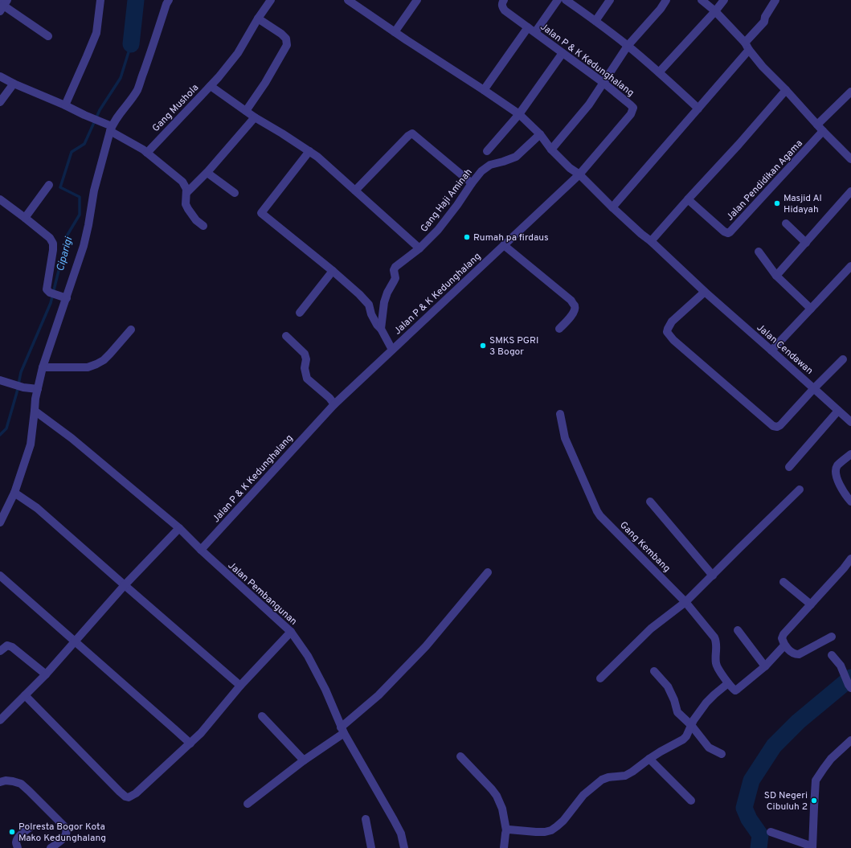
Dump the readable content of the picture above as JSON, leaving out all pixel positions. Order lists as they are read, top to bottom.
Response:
{
  "streets": {
    "street": [
      "Jalan P & K Kedunghalang",
      "Gang Mushola",
      "Jalan Pendidikan Agama",
      "Gang Haji Aminah",
      "Jalan Cendawan",
      "Gang Kembang",
      "Jalan Pembangunan"
    ]
  },
  "crossings": [
    ["Jalan P & K Kedunghalang", "Jalan Cendawan"],
    ["Jalan P & K Kedunghalang", "Jalan Pembangunan"],
    ["Gang Haji Aminah", "Jalan Cendawan"]
  ],
  "water": ["Ciparigi"],
  "places": [
    "Masjid Al Hidayah",
    "Rumah pa firdaus",
    "SMKS PGRI 3 Bogor",
    "SD Negeri Cibuluh 2",
    "Polresta Bogor Kota Mako Kedunghalang"
  ]
}
